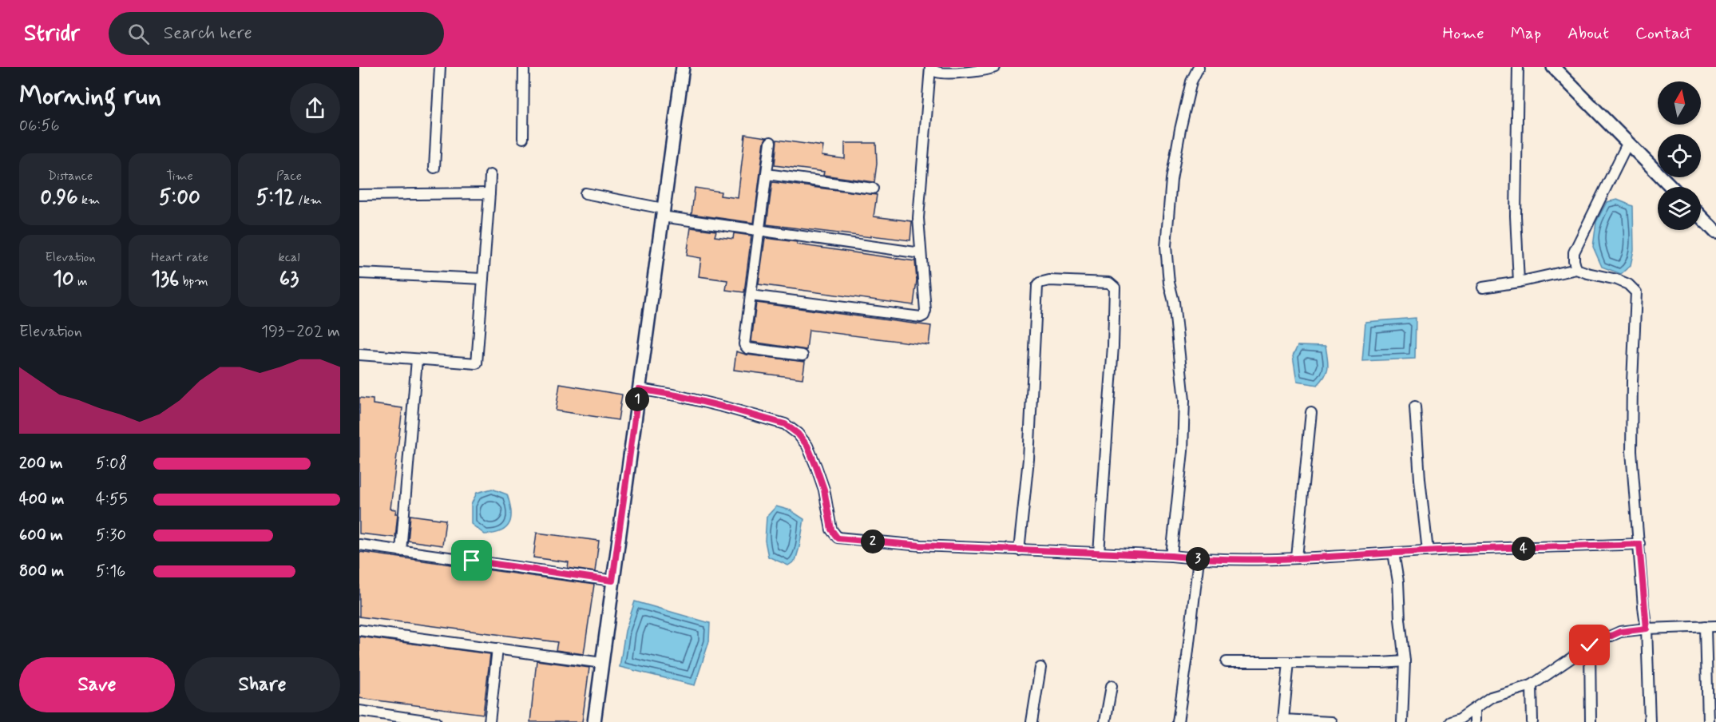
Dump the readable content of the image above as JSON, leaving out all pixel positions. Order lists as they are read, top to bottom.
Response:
{
  "north": "top",
  "page": {
    "header": "Stridr",
    "search": "Search here",
    "nav": [
      "Home",
      "Map",
      "About",
      "Contact"
    ],
    "heading": ["Morning run", "06:56"],
    "stats": [
      ["Distance", "0.96 km"],
      ["Time", "5:00"],
      ["Pace", "5:12 /km"],
      ["Elevation", "10 m"],
      ["Heart rate", "136 bpm"],
      ["kcal", "63"]
    ],
    "chart": ["Elevation", "193–202 m"],
    "pins": [
      "1",
      "2",
      "4",
      "3"
    ],
    "list": [
      {
        "name": "200 m",
        "note": "5:08"
      },
      {
        "name": "400 m",
        "note": "4:55"
      },
      {
        "name": "600 m",
        "note": "5:30"
      },
      {
        "name": "800 m",
        "note": "5:16"
      }
    ],
    "buttons": ["Save", "Share"]
  }
}
